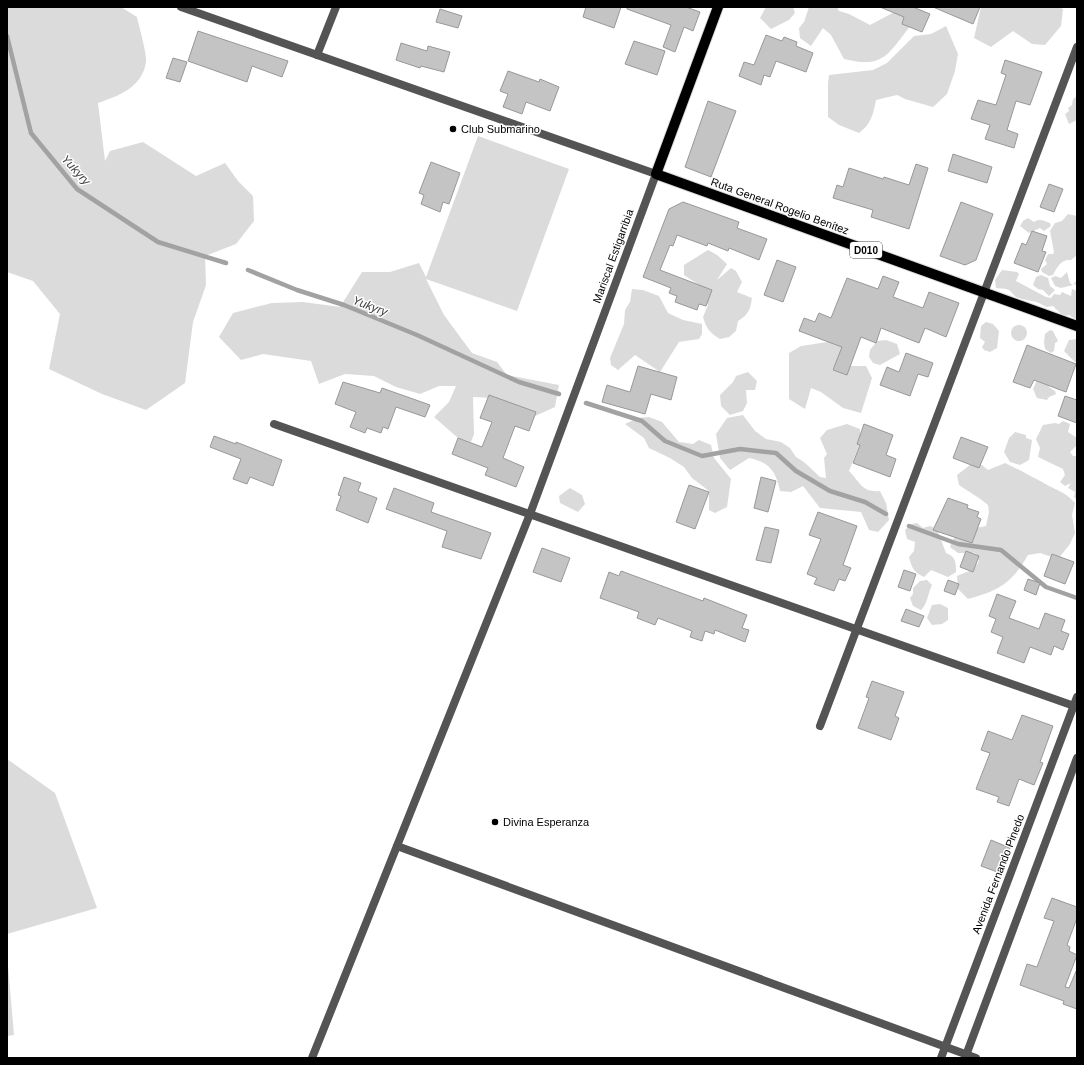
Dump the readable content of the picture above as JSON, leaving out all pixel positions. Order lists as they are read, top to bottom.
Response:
{
  "streets": {
    "main road": ["Ruta General Rogelio Benítez", "D010", "Mariscal Estigarribia"],
    "street": ["Avenida Fernando Pinedo"]
  },
  "crossings": [
    ["Ruta General Rogelio Benítez", "Mariscal Estigarribia"]
  ],
  "water": ["Yukyry"],
  "places": ["Club Submarino", "Divina Esperanza"]
}
